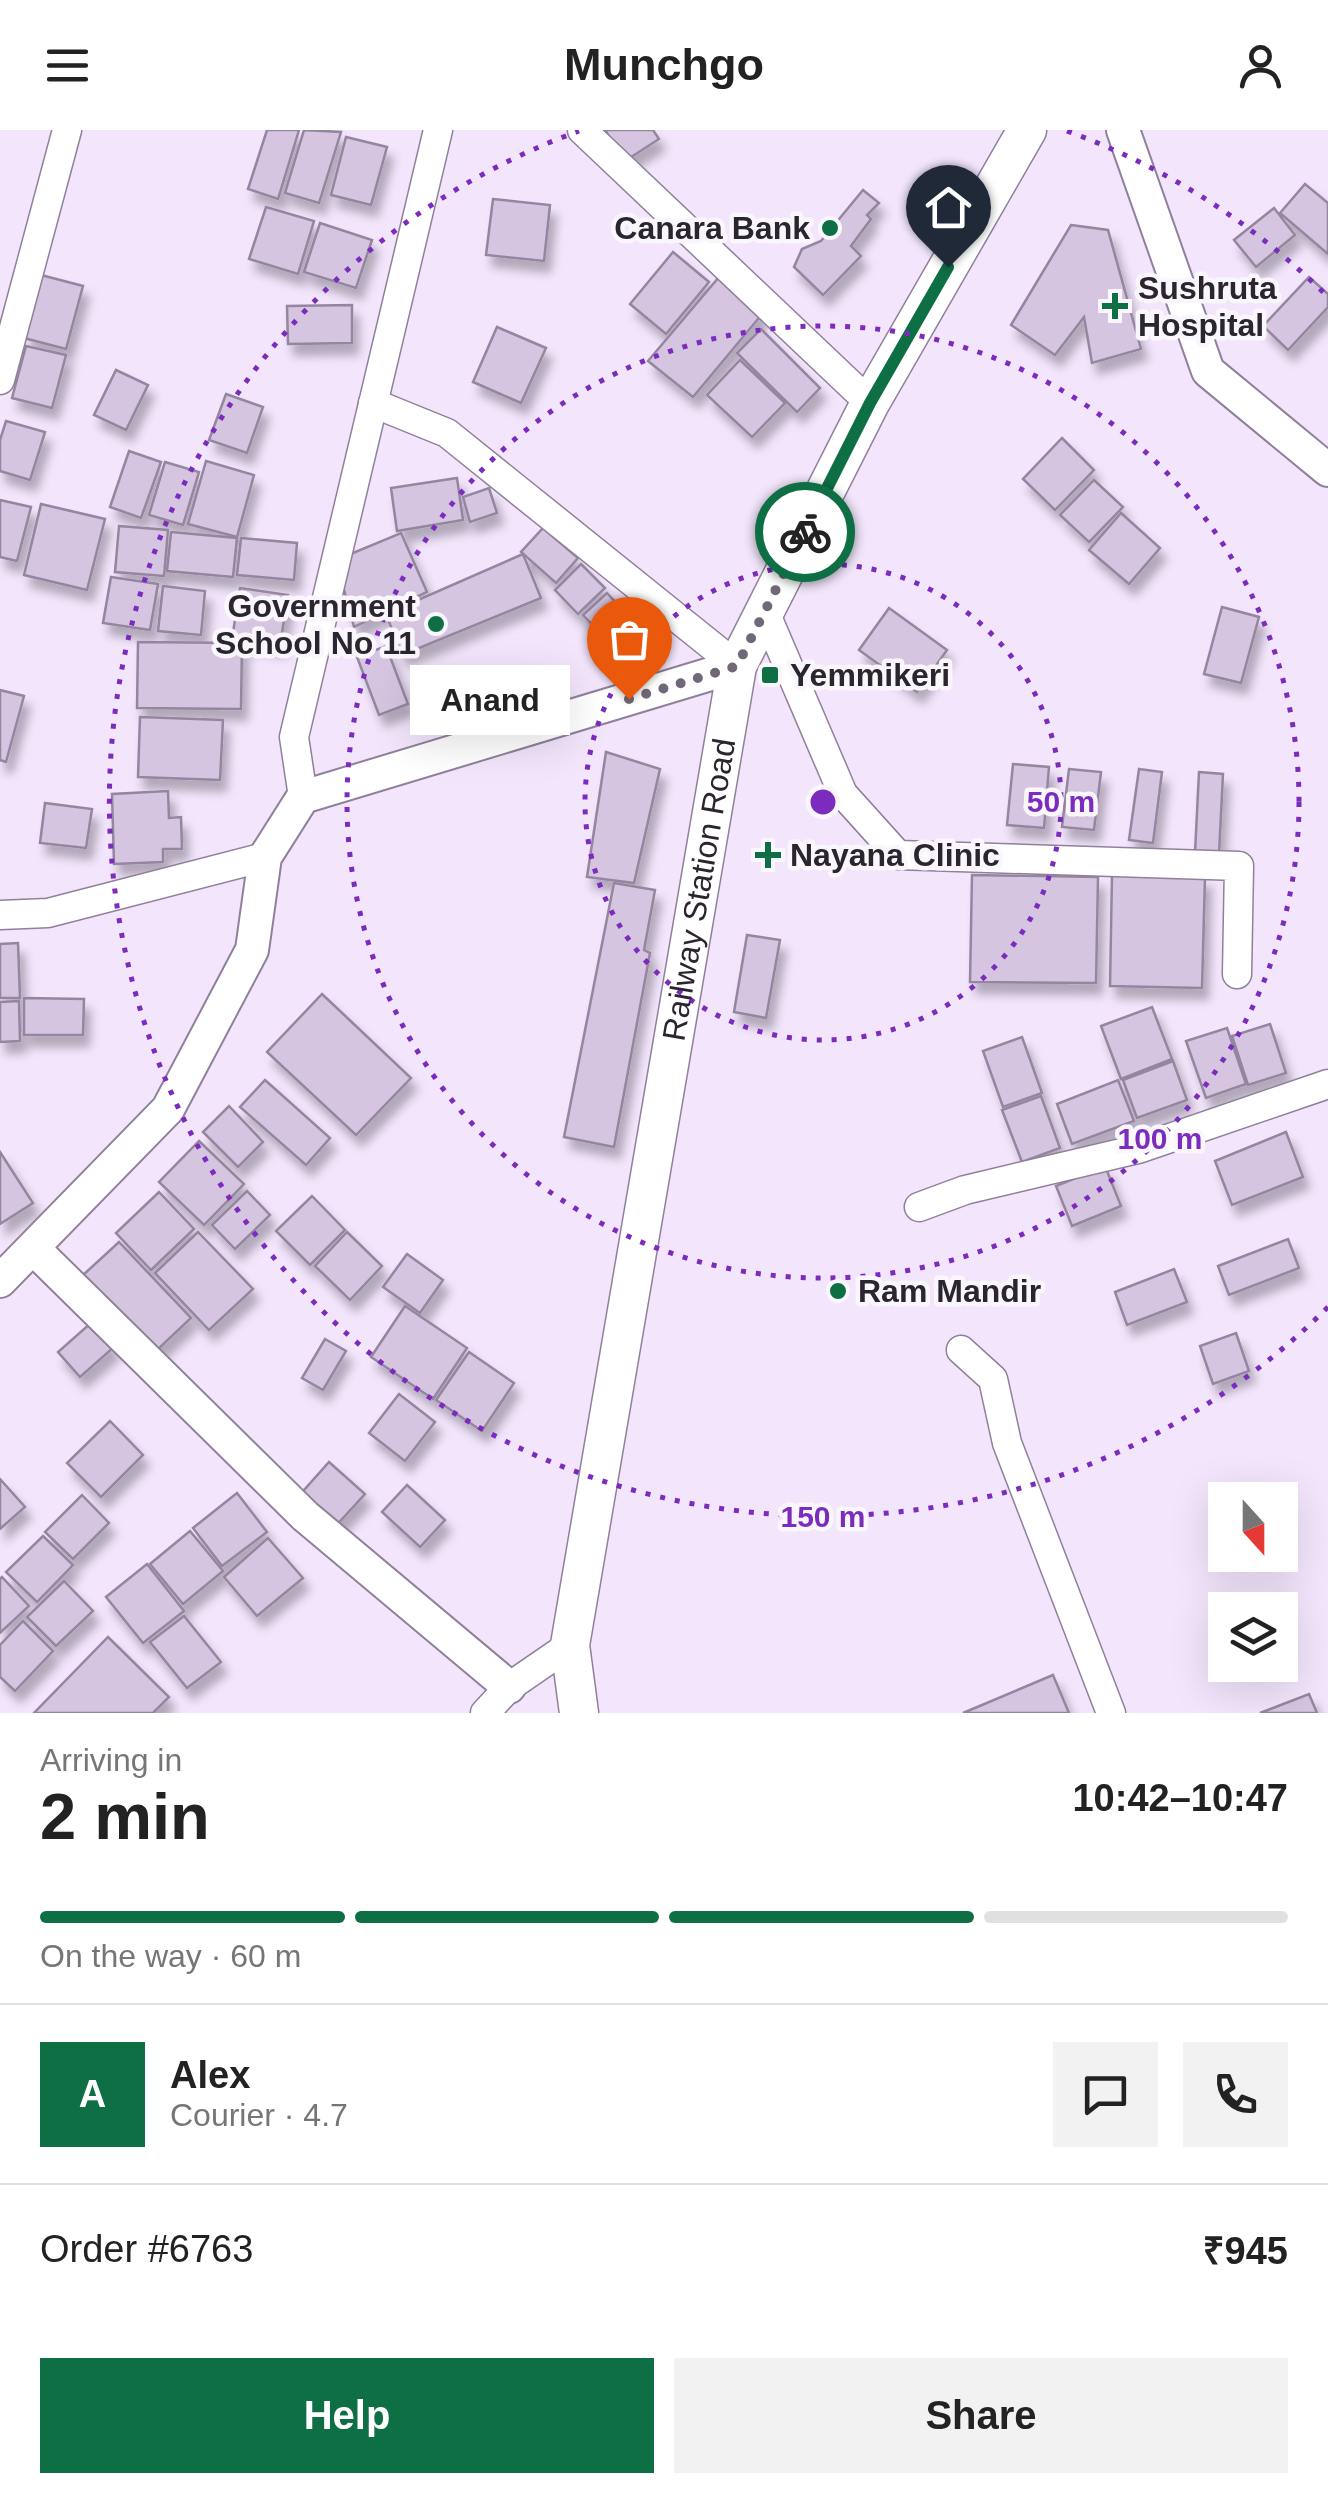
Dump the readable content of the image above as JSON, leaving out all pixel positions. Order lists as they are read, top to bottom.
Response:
{
  "streets": {
    "main road": ["Railway Station Road"]
  },
  "places": {
    "other": [
      "Canara Bank",
      "Government School No 11",
      "Anand",
      "Ram Mandir"
    ],
    "health": ["Sushruta Hospital", "Nayana Clinic"],
    "transit": ["Yemmikeri"]
  },
  "north": "bottom",
  "page": {
    "header": "Munchgo",
    "bubble": "Anand",
    "heading": ["2 min", "Arriving in", "10:42–10:47"],
    "panel": [
      "Alex",
      "Courier · 4.7",
      "Order #6763",
      "₹945"
    ],
    "bar": "On the way · 60 m",
    "round": "A",
    "buttons": ["Help", "Share"]
  },
  "rings": ["50 m", "100 m", "150 m"]
}
